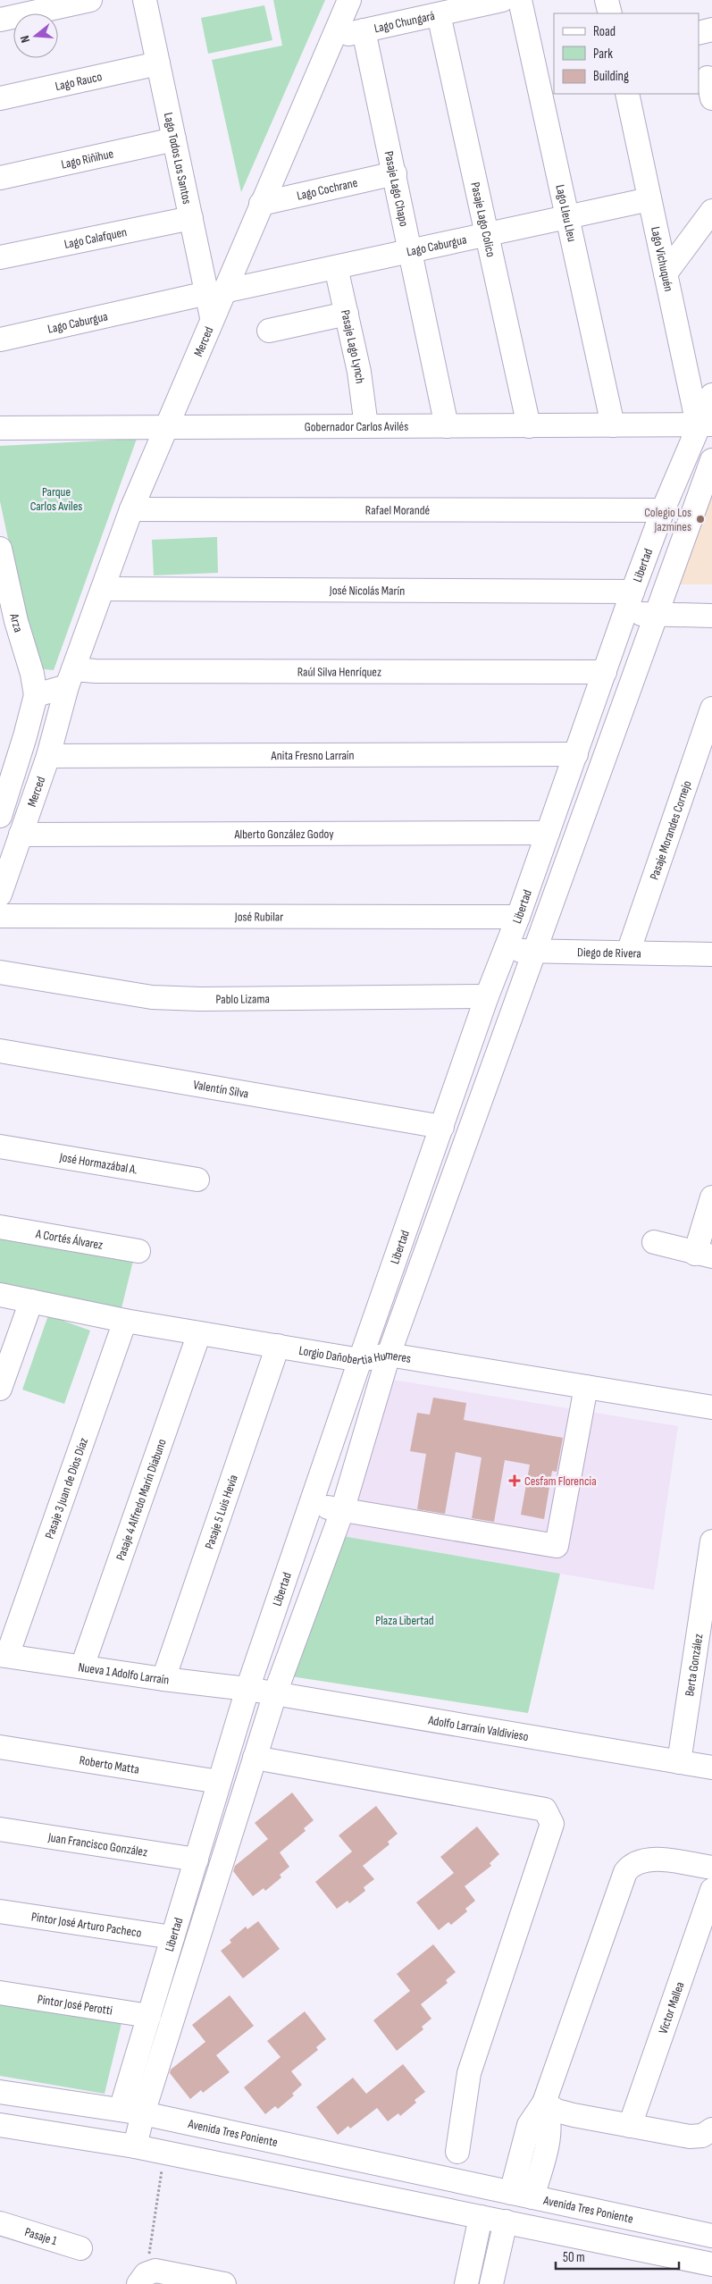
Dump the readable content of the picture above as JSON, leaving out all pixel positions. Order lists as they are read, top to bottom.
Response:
{
  "streets": {
    "street": [
      "Lago Chungará",
      "Lago Rauco",
      "Lago Todos Los Santos",
      "Lago Riñihue",
      "Lago Cochrane",
      "Pasaje Lago Chapo",
      "Lago Lleu Lleu",
      "Pasaje Lago Colico",
      "Lago Calafquen",
      "Lago Caburgua",
      "Lago Vichuquén",
      "Merced",
      "Pasaje Lago Lynch",
      "Gobernador Carlos Avilés",
      "Rafael Morandé",
      "Libertad",
      "José Nicolás Marín",
      "Arza",
      "Raúl Silva Henríquez",
      "Anita Fresno Larraín",
      "Pasaje Morandes Cornejo",
      "Alberto González Godoy",
      "José Rubilar",
      "Diego de Rivera",
      "Pablo Lizama",
      "Valentín Silva",
      "José Hormazábal A.",
      "A Cortés Álvarez",
      "Lorgio Dañobertia Humeres",
      "Pasaje 3 Juan de Dios Díaz",
      "Pasaje 4 Alfredo Marín Diabuno",
      "Pasaje 5 Luis Hevia",
      "Berta González",
      "Nueva 1 Adolfo Larraín",
      "Adolfo Larraín Valdivieso",
      "Roberto Matta",
      "Juan Francisco González",
      "Pintor José Arturo Pacheco",
      "Pintor José Perotti",
      "Victor Mallea",
      "Avenida Tres Poniente",
      "Pasaje 1"
    ]
  },
  "crossings": [
    ["Lago Chungará", "Pasaje Lago Chapo"],
    ["Lago Chungará", "Pasaje Lago Colico"],
    ["Lago Chungará", "Merced"],
    ["Lago Rauco", "Lago Todos Los Santos"],
    ["Lago Todos Los Santos", "Lago Riñihue"],
    ["Lago Todos Los Santos", "Lago Calafquen"],
    ["Lago Todos Los Santos", "Lago Caburgua"],
    ["Lago Todos Los Santos", "Merced"],
    ["Lago Cochrane", "Pasaje Lago Chapo"],
    ["Lago Cochrane", "Merced"],
    ["Pasaje Lago Chapo", "Lago Caburgua"],
    ["Pasaje Lago Chapo", "Gobernador Carlos Avilés"],
    ["Lago Lleu Lleu", "Lago Caburgua"],
    ["Lago Lleu Lleu", "Gobernador Carlos Avilés"],
    ["Pasaje Lago Colico", "Lago Caburgua"],
    ["Pasaje Lago Colico", "Gobernador Carlos Avilés"],
    ["Lago Caburgua", "Lago Vichuquén"],
    ["Lago Caburgua", "Merced"],
    ["Lago Caburgua", "Pasaje Lago Lynch"],
    ["Lago Vichuquén", "Gobernador Carlos Avilés"],
    ["Lago Vichuquén", "Libertad"],
    ["Merced", "Gobernador Carlos Avilés"],
    ["Merced", "Rafael Morandé"],
    ["Merced", "José Nicolás Marín"],
    ["Merced", "Raúl Silva Henríquez"],
    ["Merced", "Anita Fresno Larraín"],
    ["Merced", "Alberto González Godoy"],
    ["Pasaje Lago Lynch", "Gobernador Carlos Avilés"],
    ["Gobernador Carlos Avilés", "Libertad"],
    ["Rafael Morandé", "Libertad"],
    ["Libertad", "José Nicolás Marín"],
    ["Libertad", "Raúl Silva Henríquez"],
    ["Libertad", "Anita Fresno Larraín"],
    ["Libertad", "Alberto González Godoy"],
    ["Libertad", "José Rubilar"],
    ["Libertad", "Diego de Rivera"],
    ["Libertad", "Pablo Lizama"],
    ["Libertad", "Valentín Silva"],
    ["Libertad", "Lorgio Dañobertia Humeres"],
    ["Libertad", "Nueva 1 Adolfo Larraín"],
    ["Libertad", "Adolfo Larraín Valdivieso"],
    ["Libertad", "Roberto Matta"],
    ["Libertad", "Juan Francisco González"],
    ["Libertad", "Pintor José Arturo Pacheco"],
    ["Libertad", "Pintor José Perotti"],
    ["Libertad", "Avenida Tres Poniente"],
    ["Pasaje Morandes Cornejo", "Diego de Rivera"],
    ["Lorgio Dañobertia Humeres", "Pasaje 3 Juan de Dios Díaz"],
    ["Lorgio Dañobertia Humeres", "Pasaje 4 Alfredo Marín Diabuno"],
    ["Lorgio Dañobertia Humeres", "Pasaje 5 Luis Hevia"],
    ["Pasaje 3 Juan de Dios Díaz", "Nueva 1 Adolfo Larraín"],
    ["Pasaje 4 Alfredo Marín Diabuno", "Nueva 1 Adolfo Larraín"],
    ["Pasaje 5 Luis Hevia", "Nueva 1 Adolfo Larraín"],
    ["Berta González", "Adolfo Larraín Valdivieso"],
    ["Nueva 1 Adolfo Larraín", "Adolfo Larraín Valdivieso"]
  ],
  "parks": ["Parque Carlos Aviles", "Plaza Libertad"],
  "places": {
    "other": ["Colegio Los Jazmines"],
    "health": ["Cesfam Florencia"]
  },
  "legend": ["Road", "Park", "Building"],
  "scale_bar": "50 m",
  "north": "left"
}
